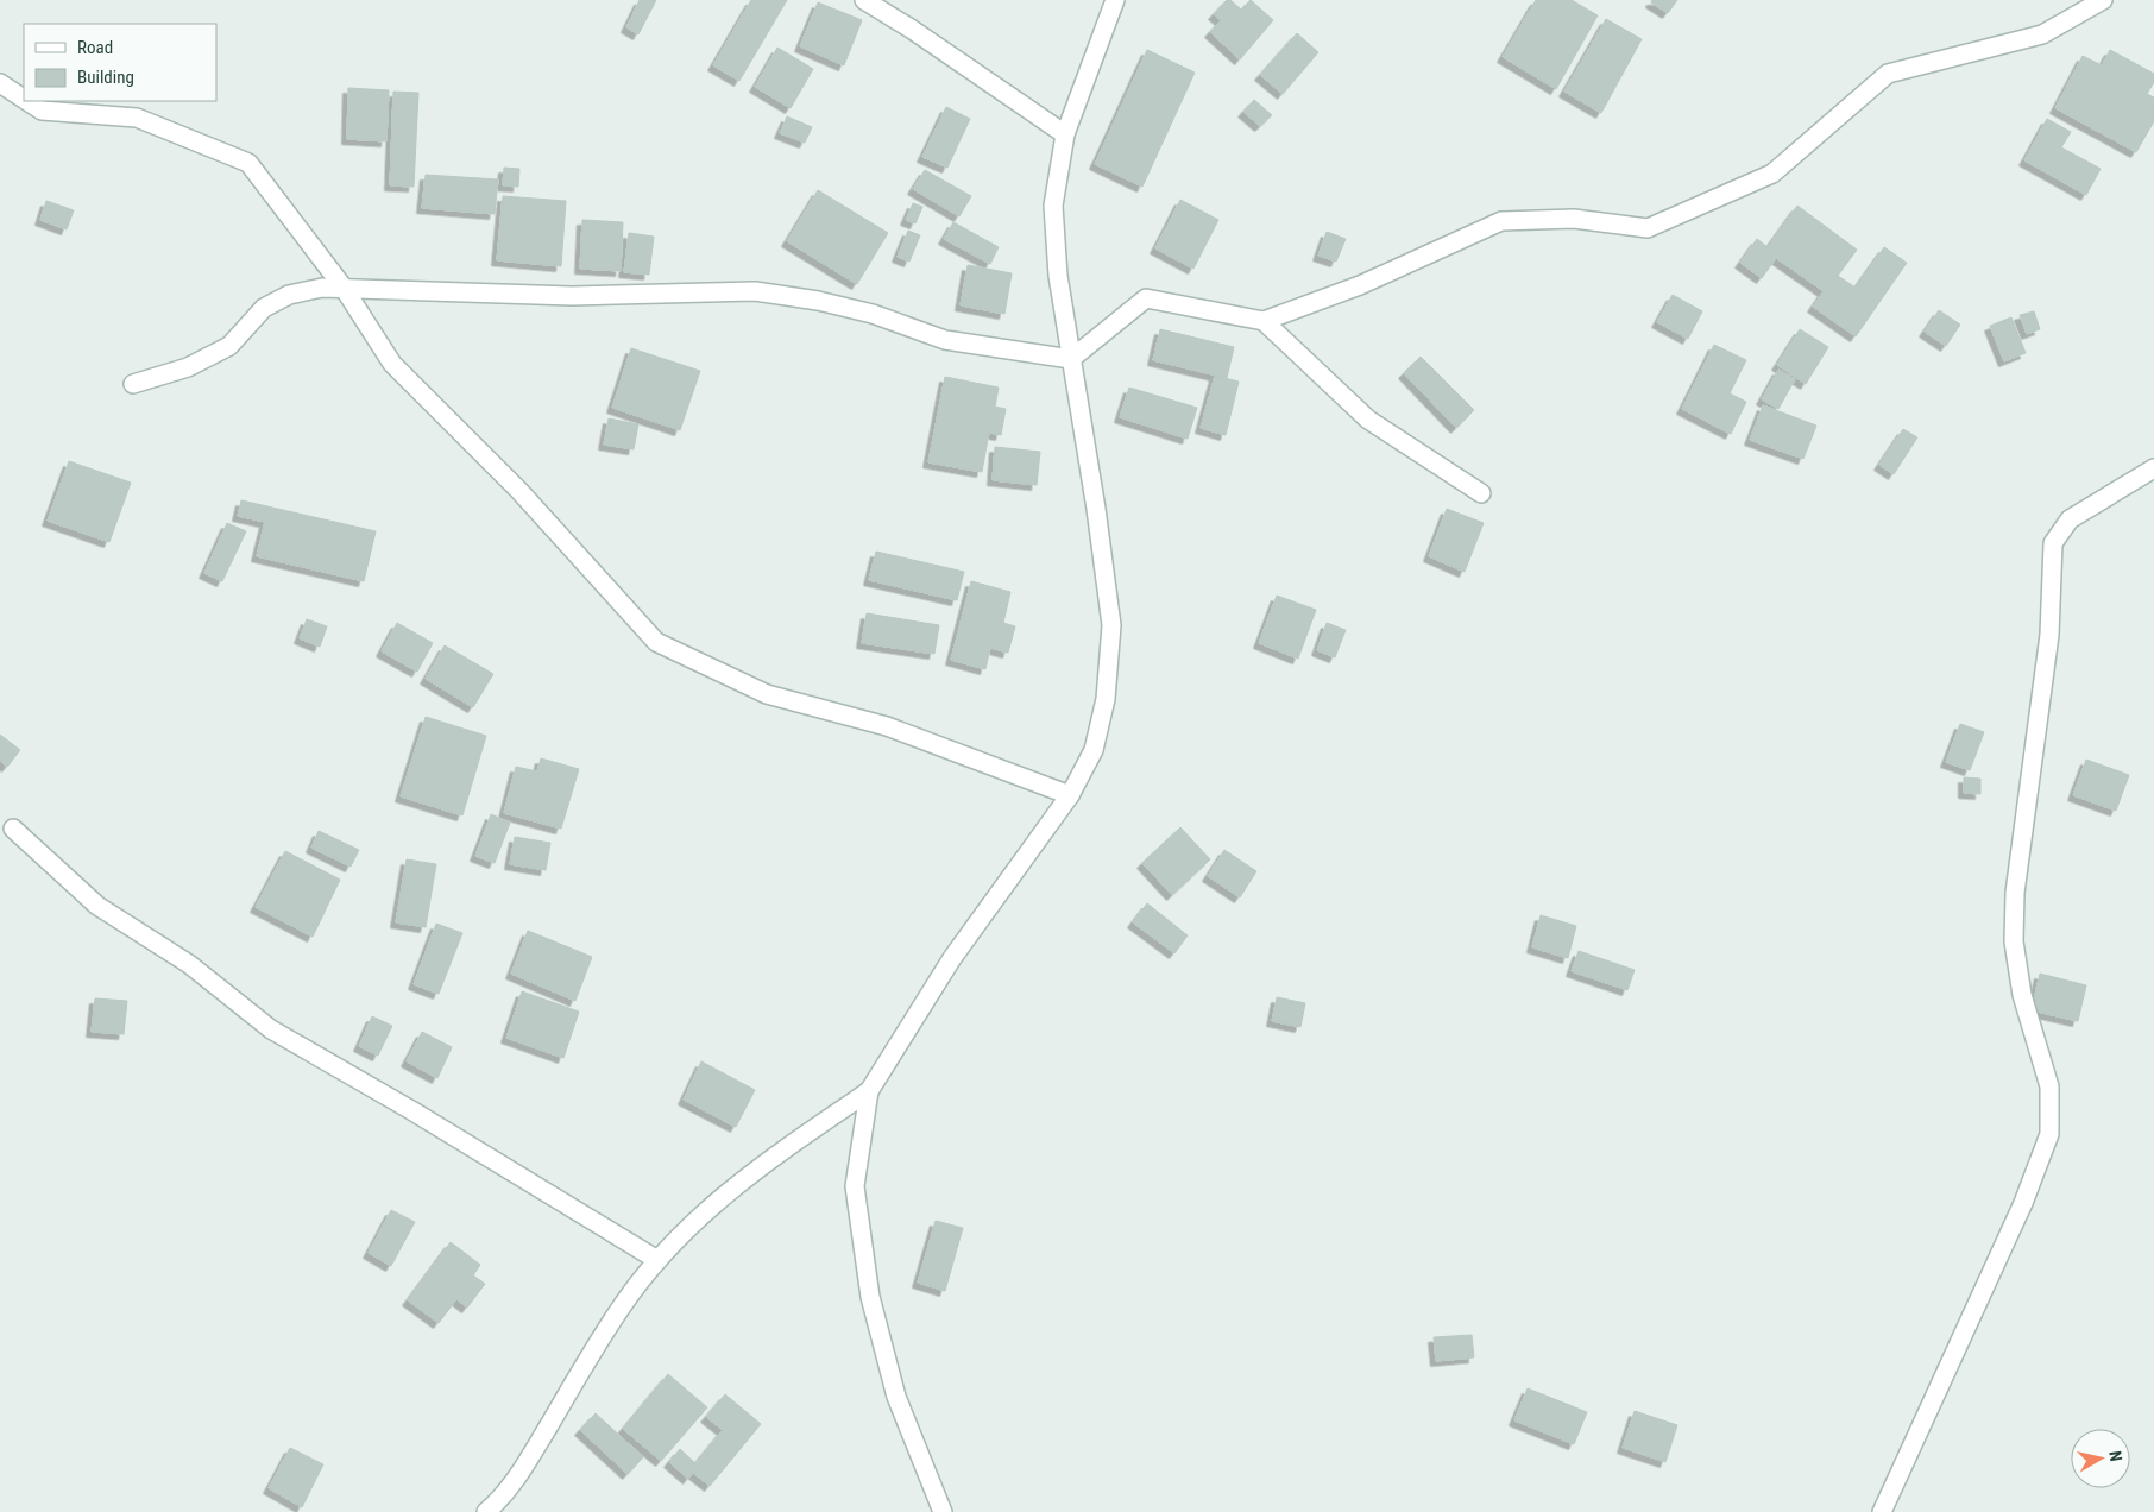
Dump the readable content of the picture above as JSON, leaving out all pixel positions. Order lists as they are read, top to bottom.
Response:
{
  "legend": ["Road", "Building"],
  "north": "right"
}
